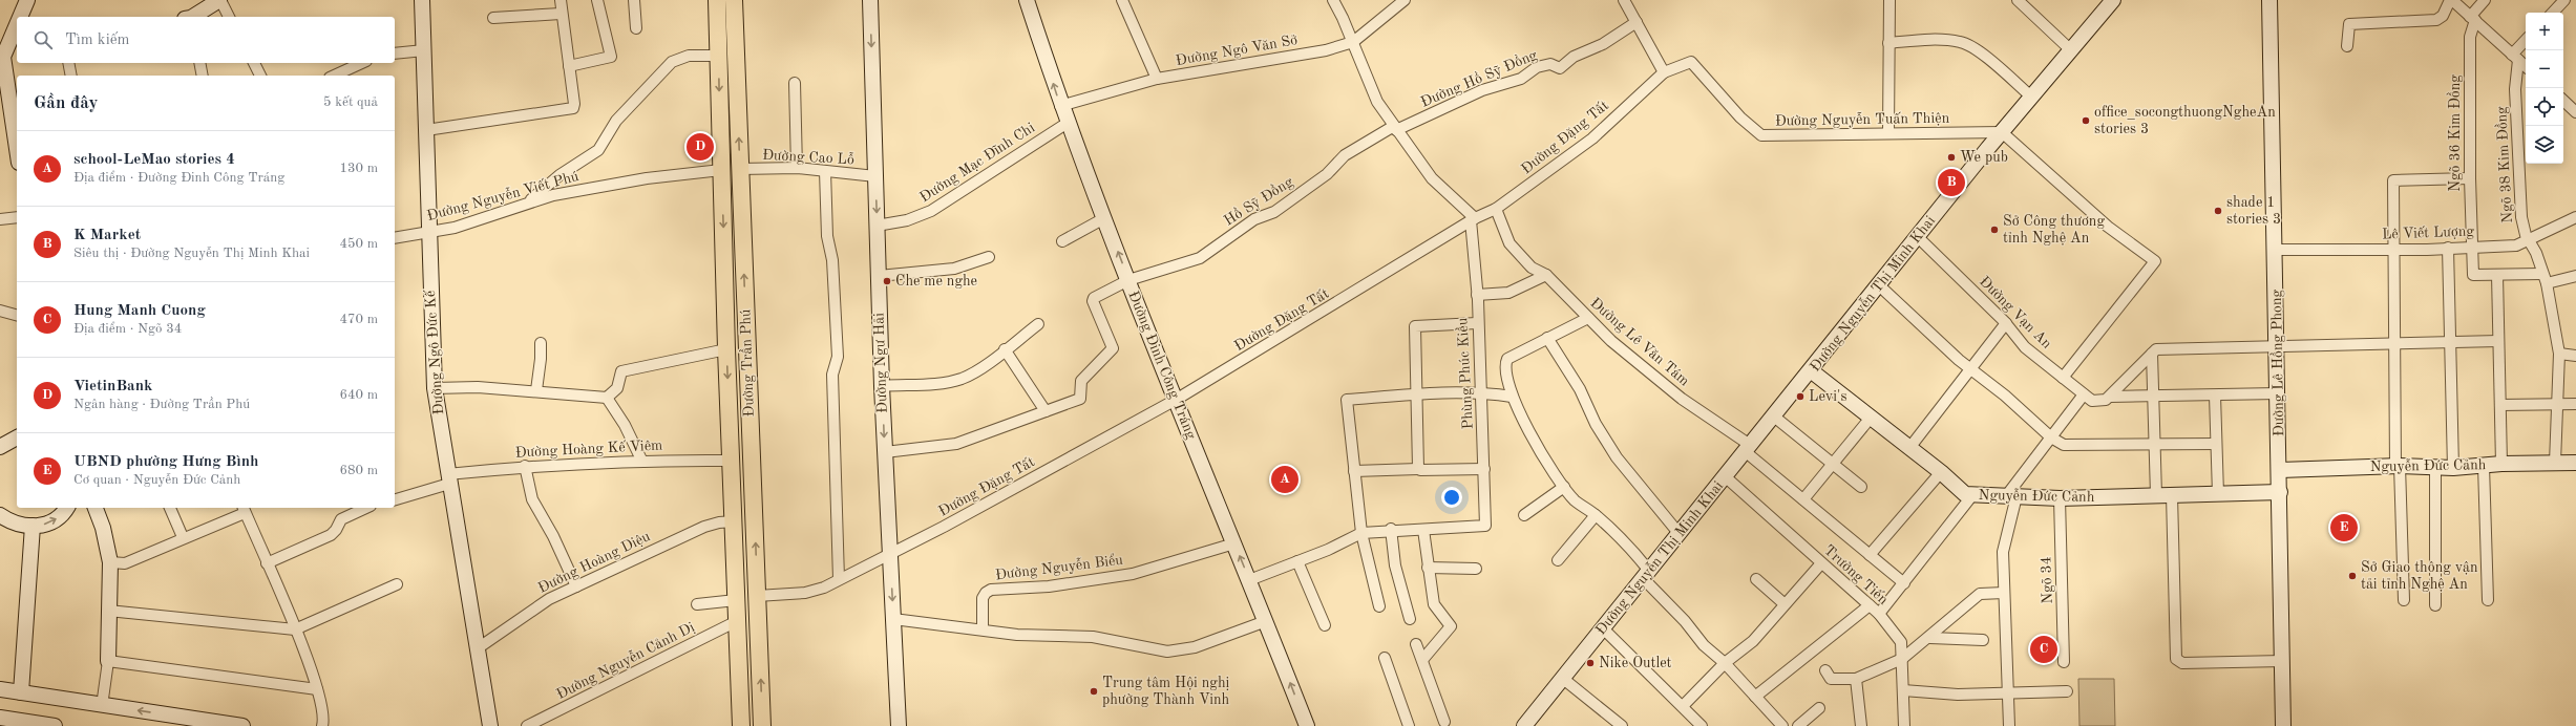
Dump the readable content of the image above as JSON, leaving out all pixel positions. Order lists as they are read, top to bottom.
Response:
{
  "streets": {
    "main road": ["Đường Trần Phú"],
    "street": [
      "Đường Ngô Văn Sở",
      "Đường Hồ Sỹ Đồng",
      "Đường Nguyễn Tuấn Thiện",
      "Ngõ 36 Kim Đồng",
      "Đường Đặng Tất",
      "Đường Cao Lỗ",
      "Đường Mạc Đĩnh Chi",
      "Ngõ 38 Kim Đồng",
      "Đường Nguyễn Viết Phú",
      "Hồ Sỹ Đồng",
      "Lê Viết Lượng",
      "Đường Nguyễn Thị Minh Khai",
      "Đường Vạn An",
      "Đường Lê Văn Tám",
      "Đường Ngô Đức Kế",
      "Đường Ngư Hải",
      "Đường Lê Hồng Phong",
      "Đường Đinh Công Tráng",
      "Phùng Phúc Kiều",
      "Đường Hoàng Kế Viêm",
      "Nguyễn Đức Cảnh",
      "Đường Hoàng Diệu",
      "Đường Nguyễn Biểu",
      "Trường Tiến",
      "Ngõ 34",
      "Đường Nguyễn Cảnh Dị"
    ]
  },
  "crossings": [
    ["Đường Ngô Văn Sở", "Đường Đinh Công Tráng"],
    ["Đường Hồ Sỹ Đồng", "Hồ Sỹ Đồng"],
    ["Đường Nguyễn Tuấn Thiện", "Đường Đặng Tất"],
    ["Đường Nguyễn Tuấn Thiện", "Đường Nguyễn Thị Minh Khai"],
    ["Ngõ 36 Kim Đồng", "Lê Viết Lượng"],
    ["Đường Đặng Tất", "Đường Lê Văn Tám"],
    ["Đường Đặng Tất", "Đường Trần Phú"],
    ["Đường Đặng Tất", "Đường Ngư Hải"],
    ["Đường Đặng Tất", "Đường Đinh Công Tráng"],
    ["Đường Đặng Tất", "Phùng Phúc Kiều"],
    ["Đường Cao Lỗ", "Đường Trần Phú"],
    ["Đường Cao Lỗ", "Đường Ngư Hải"],
    ["Đường Mạc Đĩnh Chi", "Đường Ngư Hải"],
    ["Đường Mạc Đĩnh Chi", "Đường Đinh Công Tráng"],
    ["Ngõ 38 Kim Đồng", "Lê Viết Lượng"],
    ["Ngõ 38 Kim Đồng", "Nguyễn Đức Cảnh"],
    ["Đường Nguyễn Viết Phú", "Đường Ngô Đức Kế"],
    ["Đường Nguyễn Viết Phú", "Đường Trần Phú"],
    ["Hồ Sỹ Đồng", "Đường Đinh Công Tráng"],
    ["Lê Viết Lượng", "Đường Lê Hồng Phong"],
    ["Đường Nguyễn Thị Minh Khai", "Đường Vạn An"],
    ["Đường Nguyễn Thị Minh Khai", "Đường Lê Văn Tám"],
    ["Đường Nguyễn Thị Minh Khai", "Nguyễn Đức Cảnh"],
    ["Đường Nguyễn Thị Minh Khai", "Trường Tiến"],
    ["Đường Ngô Đức Kế", "Đường Hoàng Kế Viêm"],
    ["Đường Ngô Đức Kế", "Đường Hoàng Diệu"],
    ["Đường Trần Phú", "Đường Hoàng Kế Viêm"],
    ["Đường Trần Phú", "Đường Hoàng Diệu"],
    ["Đường Trần Phú", "Đường Nguyễn Cảnh Dị"],
    ["Đường Lê Hồng Phong", "Nguyễn Đức Cảnh"],
    ["Đường Đinh Công Tráng", "Đường Nguyễn Biểu"],
    ["Nguyễn Đức Cảnh", "Ngõ 34"]
  ],
  "places": [
    "office_socongthuongNgheAn stories 3",
    "We pub",
    "shade 1 stories 3",
    "Sở Công thương tỉnh Nghệ An",
    "Che me nghe",
    "Levi's",
    "Sở Giao thông vận tải tỉnh Nghệ An",
    "Nike Outlet",
    "Trung tâm Hội nghị phường Thành Vinh"
  ],
  "page": {
    "map_buttons": ["+", "−"],
    "search": "Tìm kiếm",
    "heading": ["Gần đây", "5 kết quả"],
    "list": [
      {
        "mark": "A",
        "name": "school-LeMao stories 4",
        "note": "Địa điểm · Đường Đinh Công Tráng",
        "value": "130 m"
      },
      {
        "mark": "B",
        "name": "K Market",
        "note": "Siêu thị · Đường Nguyễn Thị Minh Khai",
        "value": "450 m"
      },
      {
        "mark": "C",
        "name": "Hung Manh Cuong",
        "note": "Địa điểm · Ngõ 34",
        "value": "470 m"
      },
      {
        "mark": "D",
        "name": "VietinBank",
        "note": "Ngân hàng · Đường Trần Phú",
        "value": "640 m"
      },
      {
        "mark": "E",
        "name": "UBND phường Hưng Bình",
        "note": "Cơ quan · Nguyễn Đức Cảnh",
        "value": "680 m"
      }
    ],
    "pins": [
      "D",
      "B",
      "A",
      "E",
      "C"
    ]
  }
}
